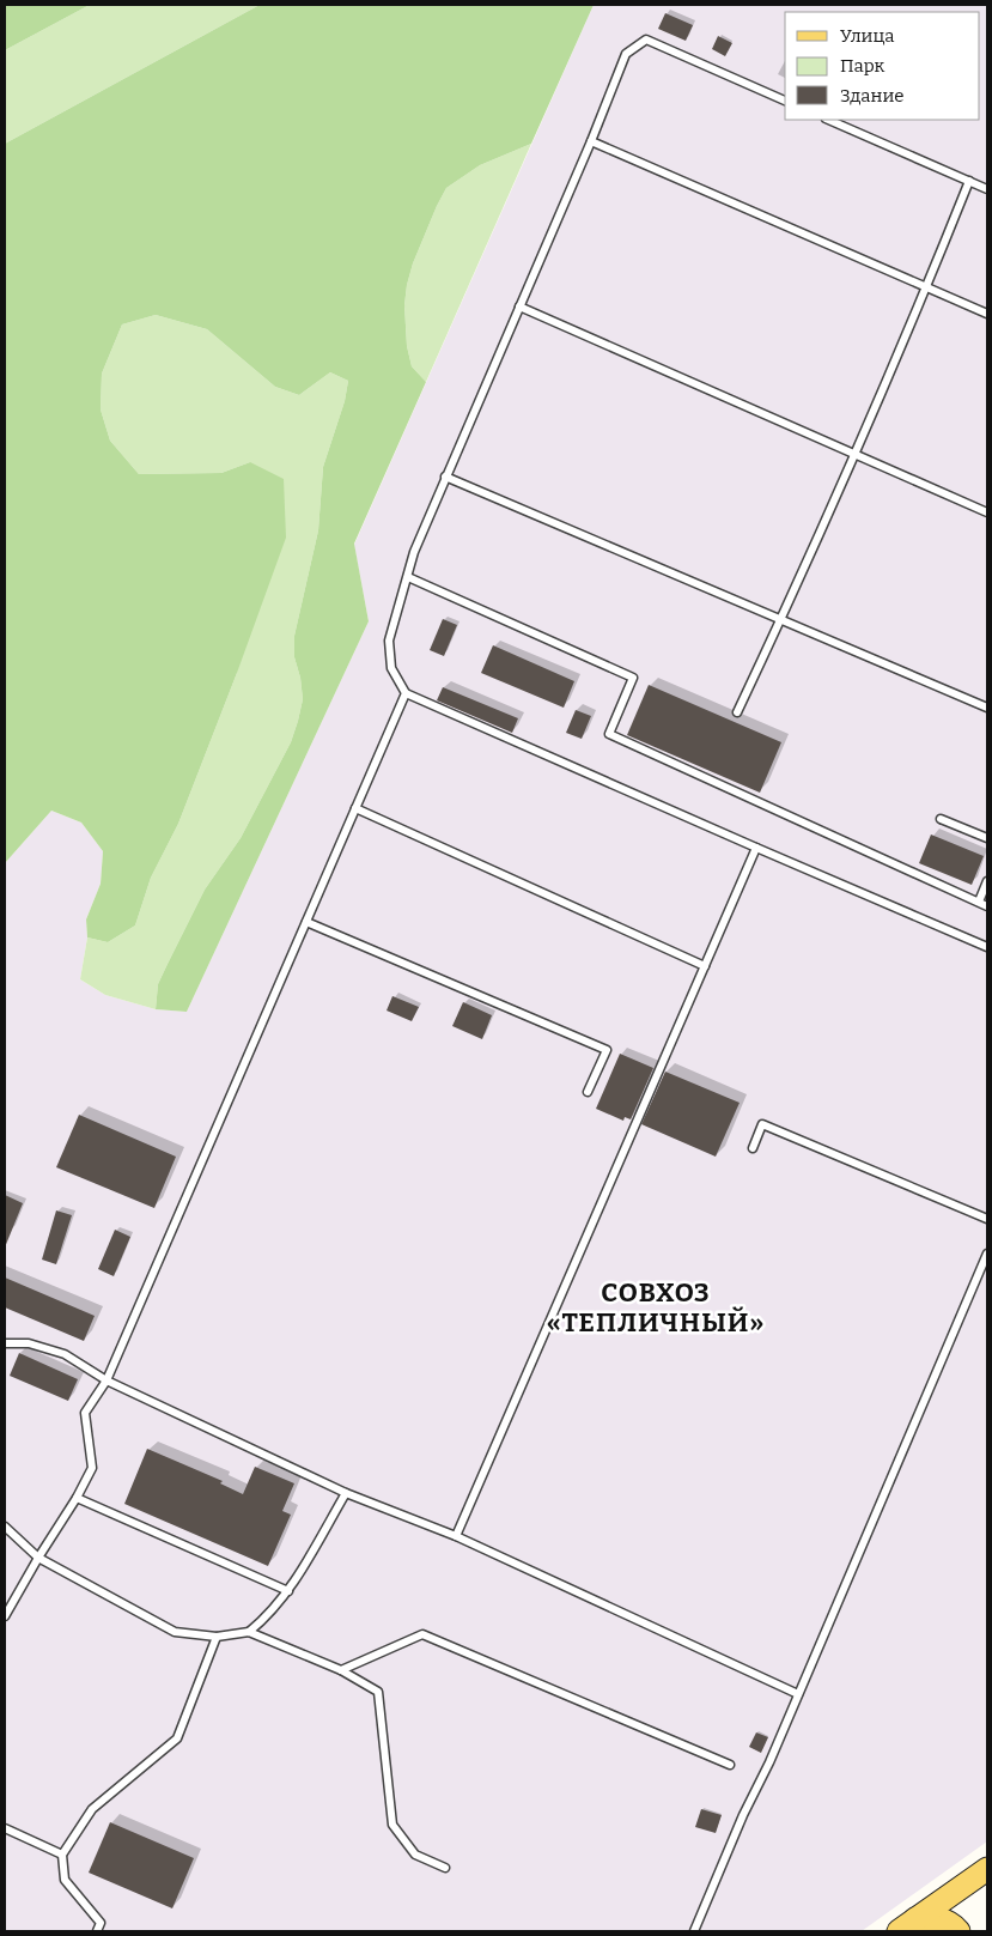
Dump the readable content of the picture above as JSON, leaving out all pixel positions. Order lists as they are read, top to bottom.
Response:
{
  "districts": ["СОВХОЗ «ТЕПЛИЧНЫЙ»"],
  "legend": ["Улица", "Парк", "Здание"]
}
